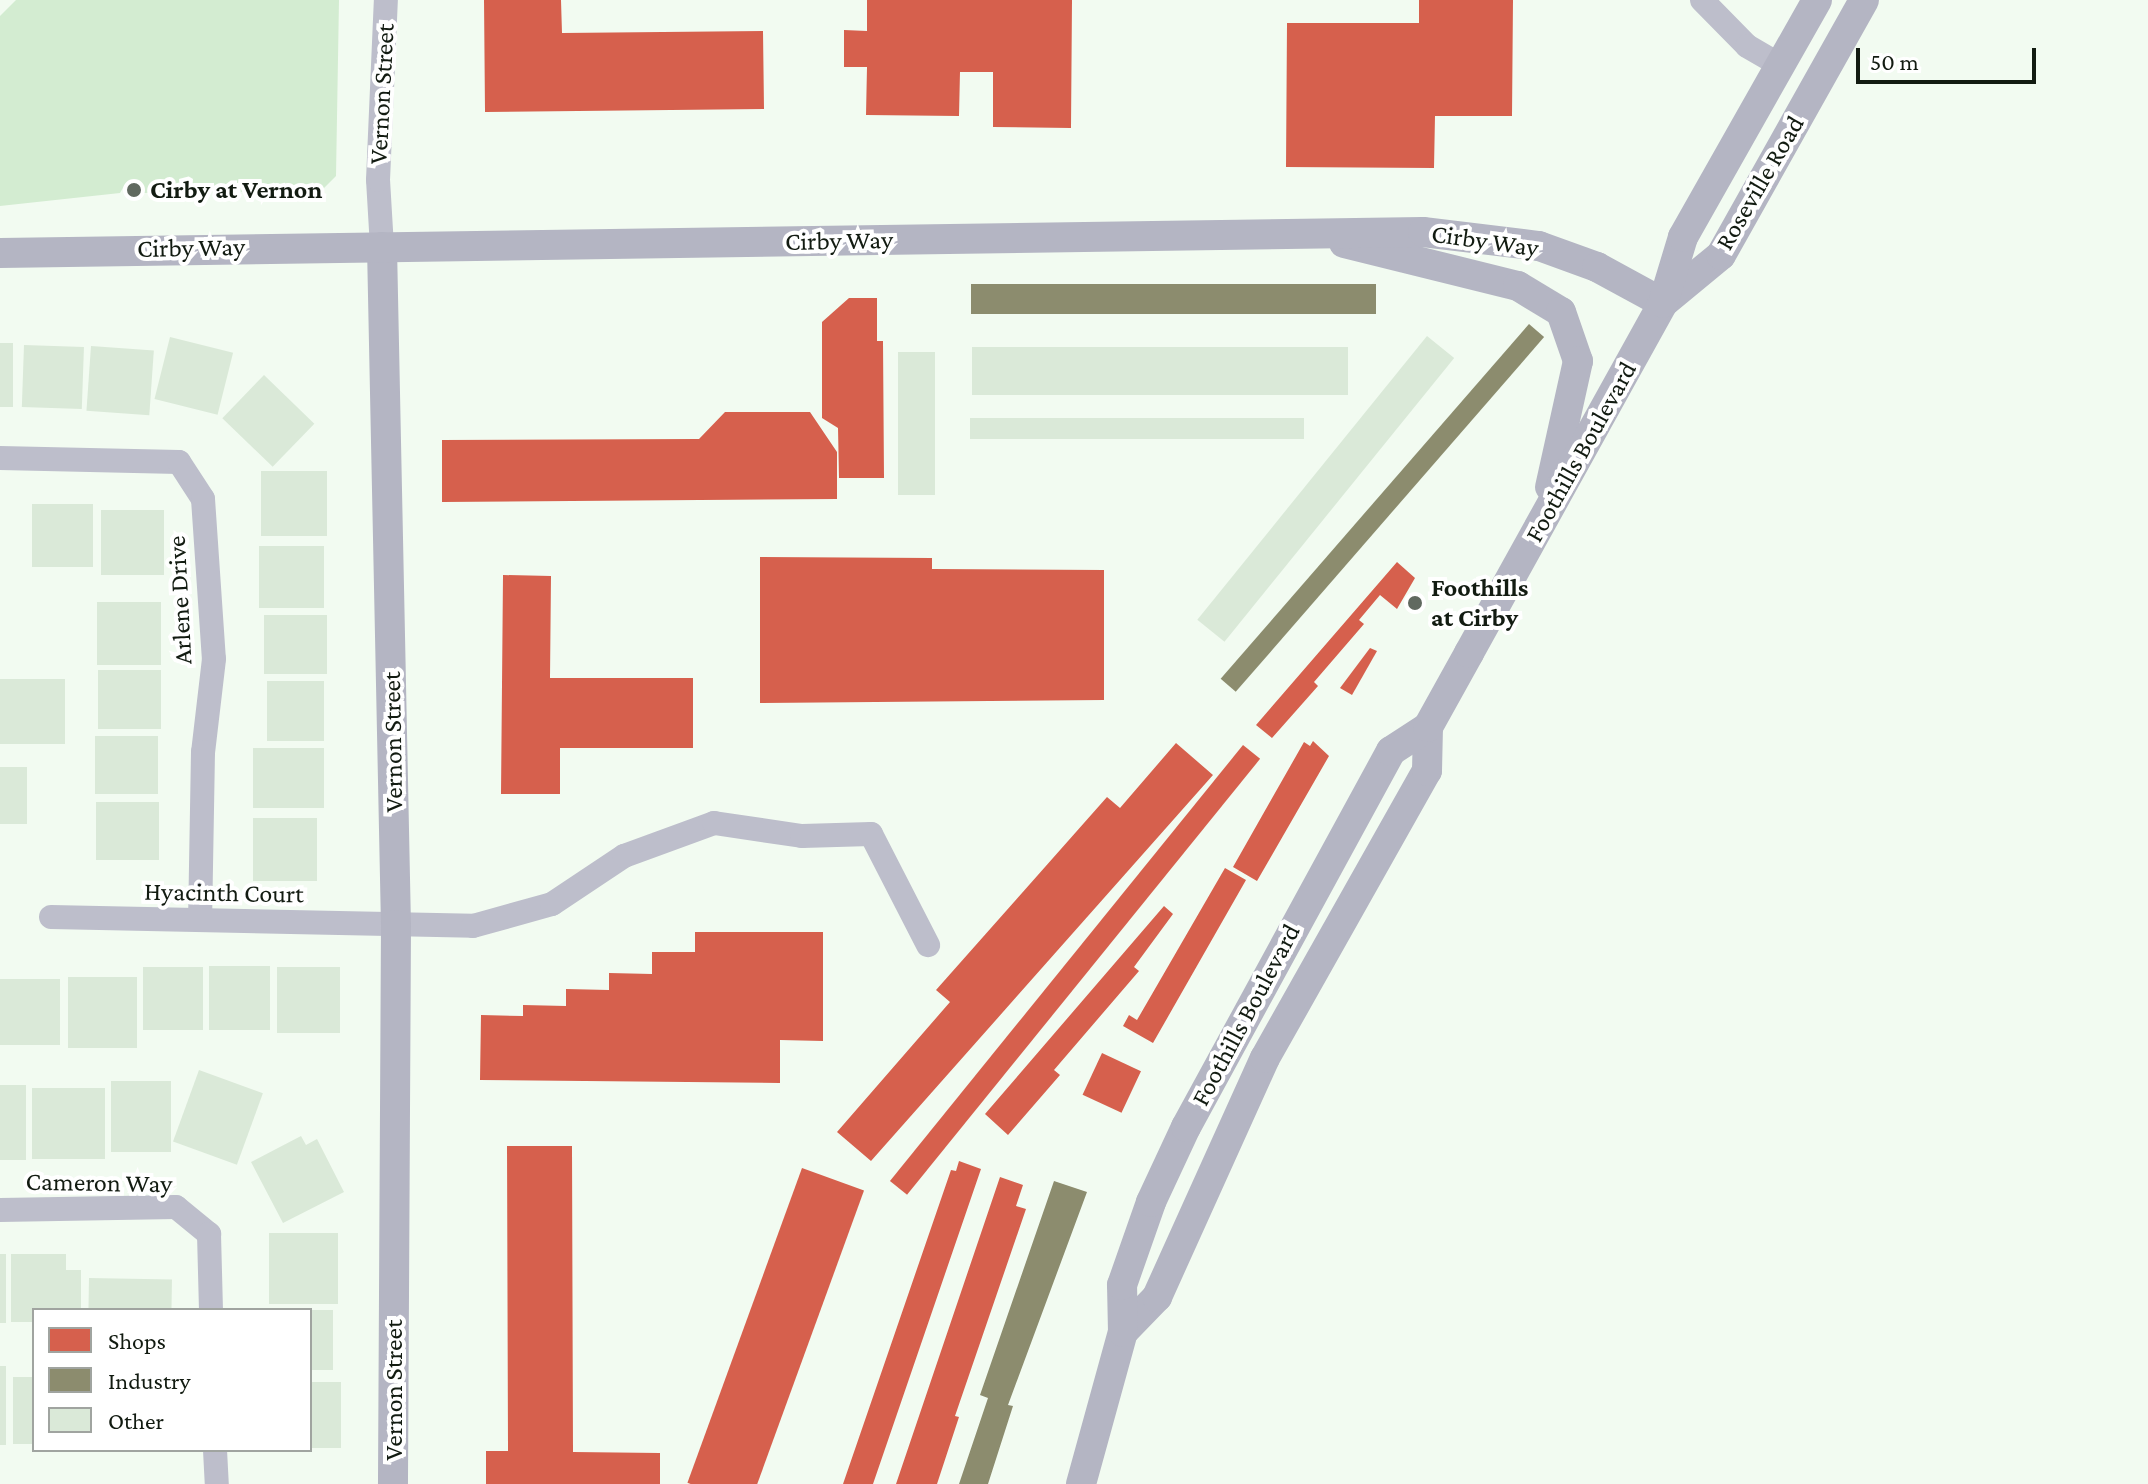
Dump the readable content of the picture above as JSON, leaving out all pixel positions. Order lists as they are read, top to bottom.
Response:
{
  "streets": {
    "main road": [
      "Vernon Street",
      "Roseville Road",
      "Cirby Way",
      "Foothills Boulevard"
    ],
    "street": ["Arlene Drive", "Hyacinth Court", "Cameron Way"]
  },
  "crossings": [
    ["Vernon Street", "Cirby Way"],
    ["Vernon Street", "Hyacinth Court"],
    ["Roseville Road", "Cirby Way"],
    ["Roseville Road", "Foothills Boulevard"],
    ["Cirby Way", "Foothills Boulevard"],
    ["Arlene Drive", "Hyacinth Court"]
  ],
  "places": ["Cirby at Vernon", "Foothills at Cirby"],
  "legend": ["Shops", "Industry", "Other"],
  "scale_bar": "50 m"
}
